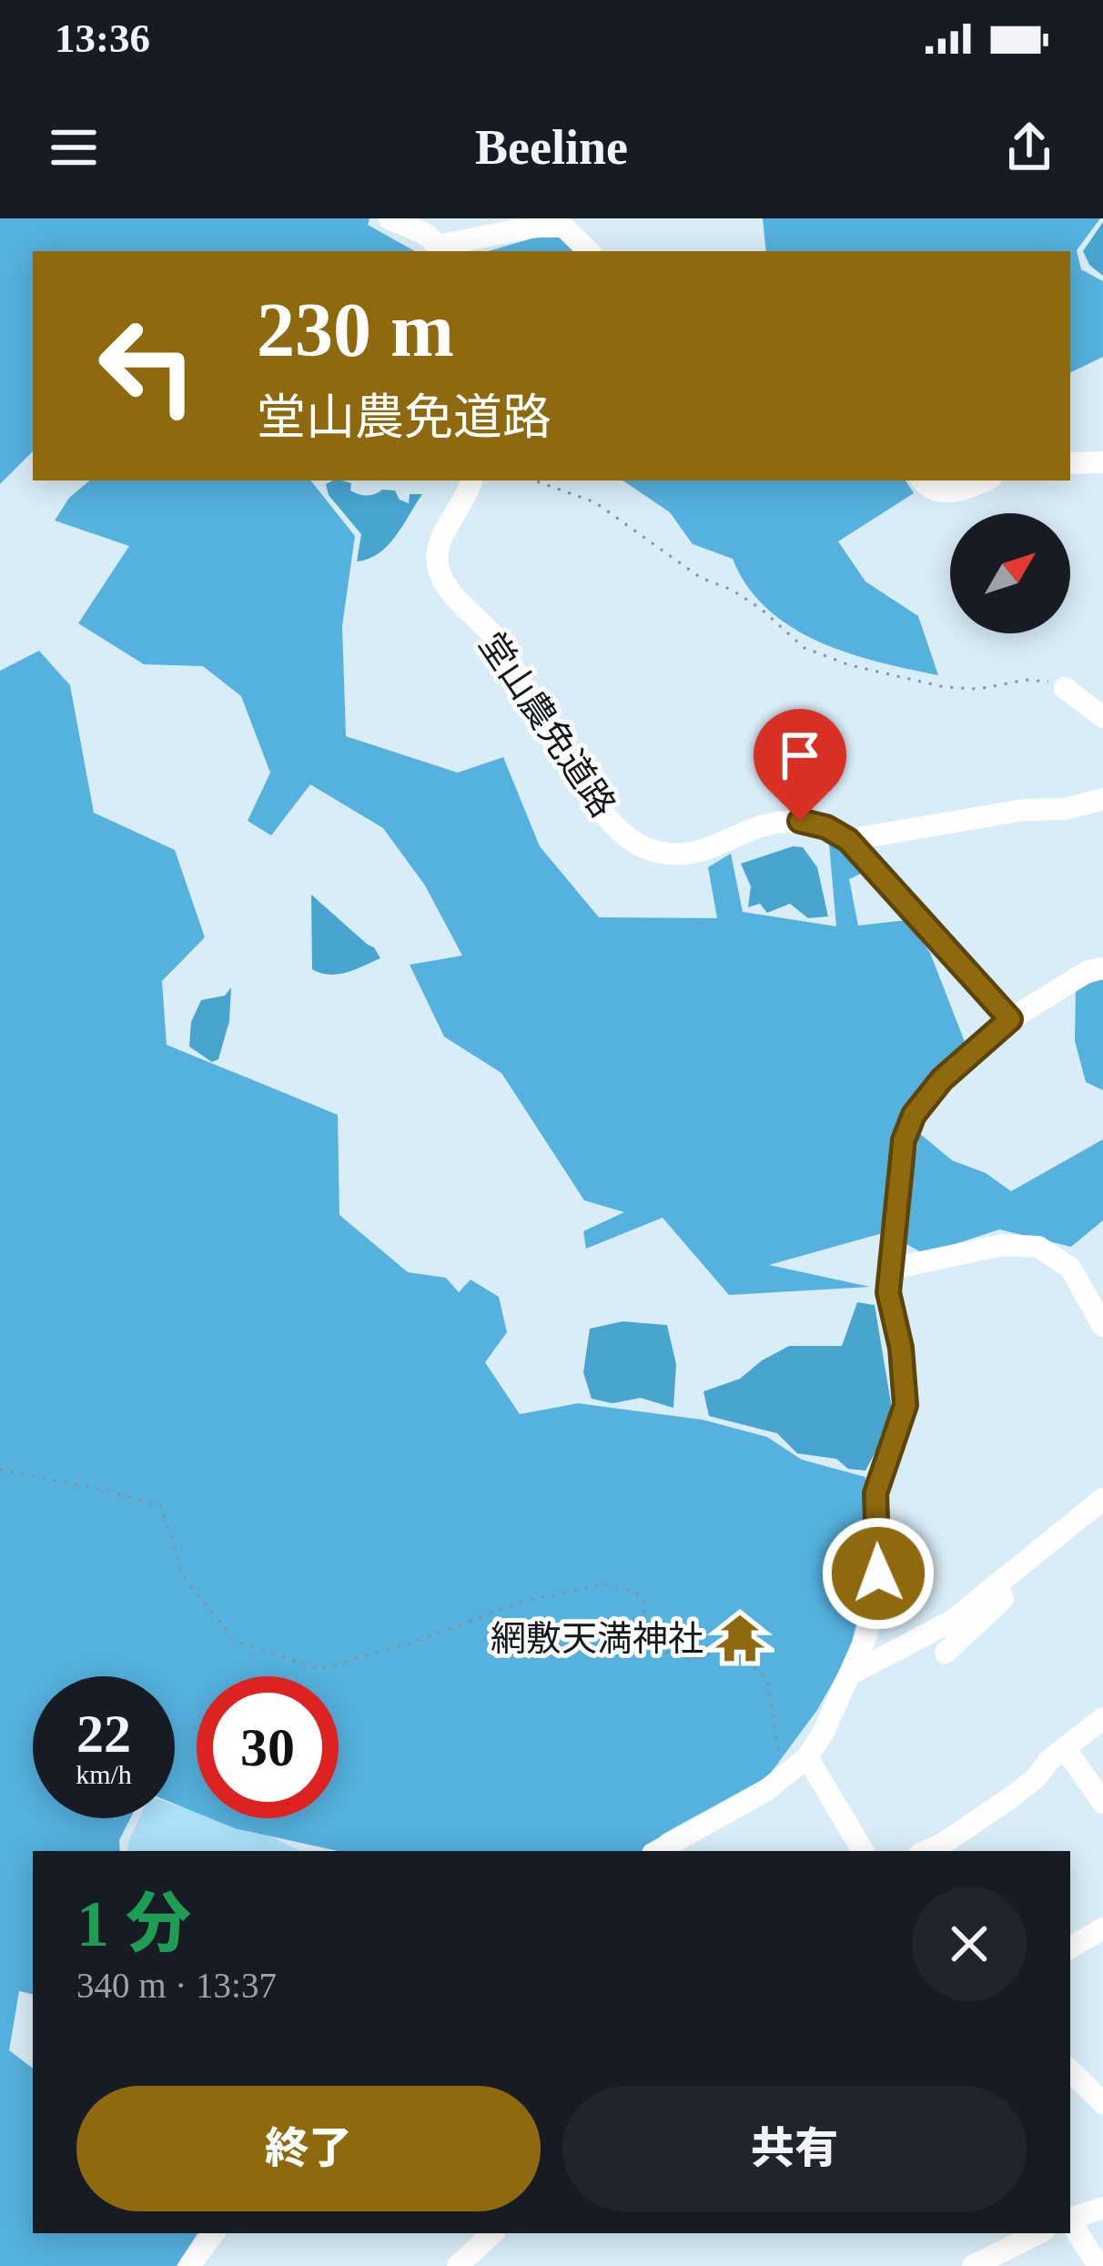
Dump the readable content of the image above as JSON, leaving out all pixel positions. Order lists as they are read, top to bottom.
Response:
{
  "streets": {
    "street": ["堂山農免道路"]
  },
  "places": {
    "temple": ["網敷天満神社"]
  },
  "north": "top right",
  "page": {
    "status": "13:36",
    "header": "Beeline",
    "turn": ["230 m", "堂山農免道路"],
    "speed": "22 km/h",
    "limit": "30",
    "heading": ["1 分", "340 m · 13:37"],
    "buttons": ["終了", "共有"]
  }
}
